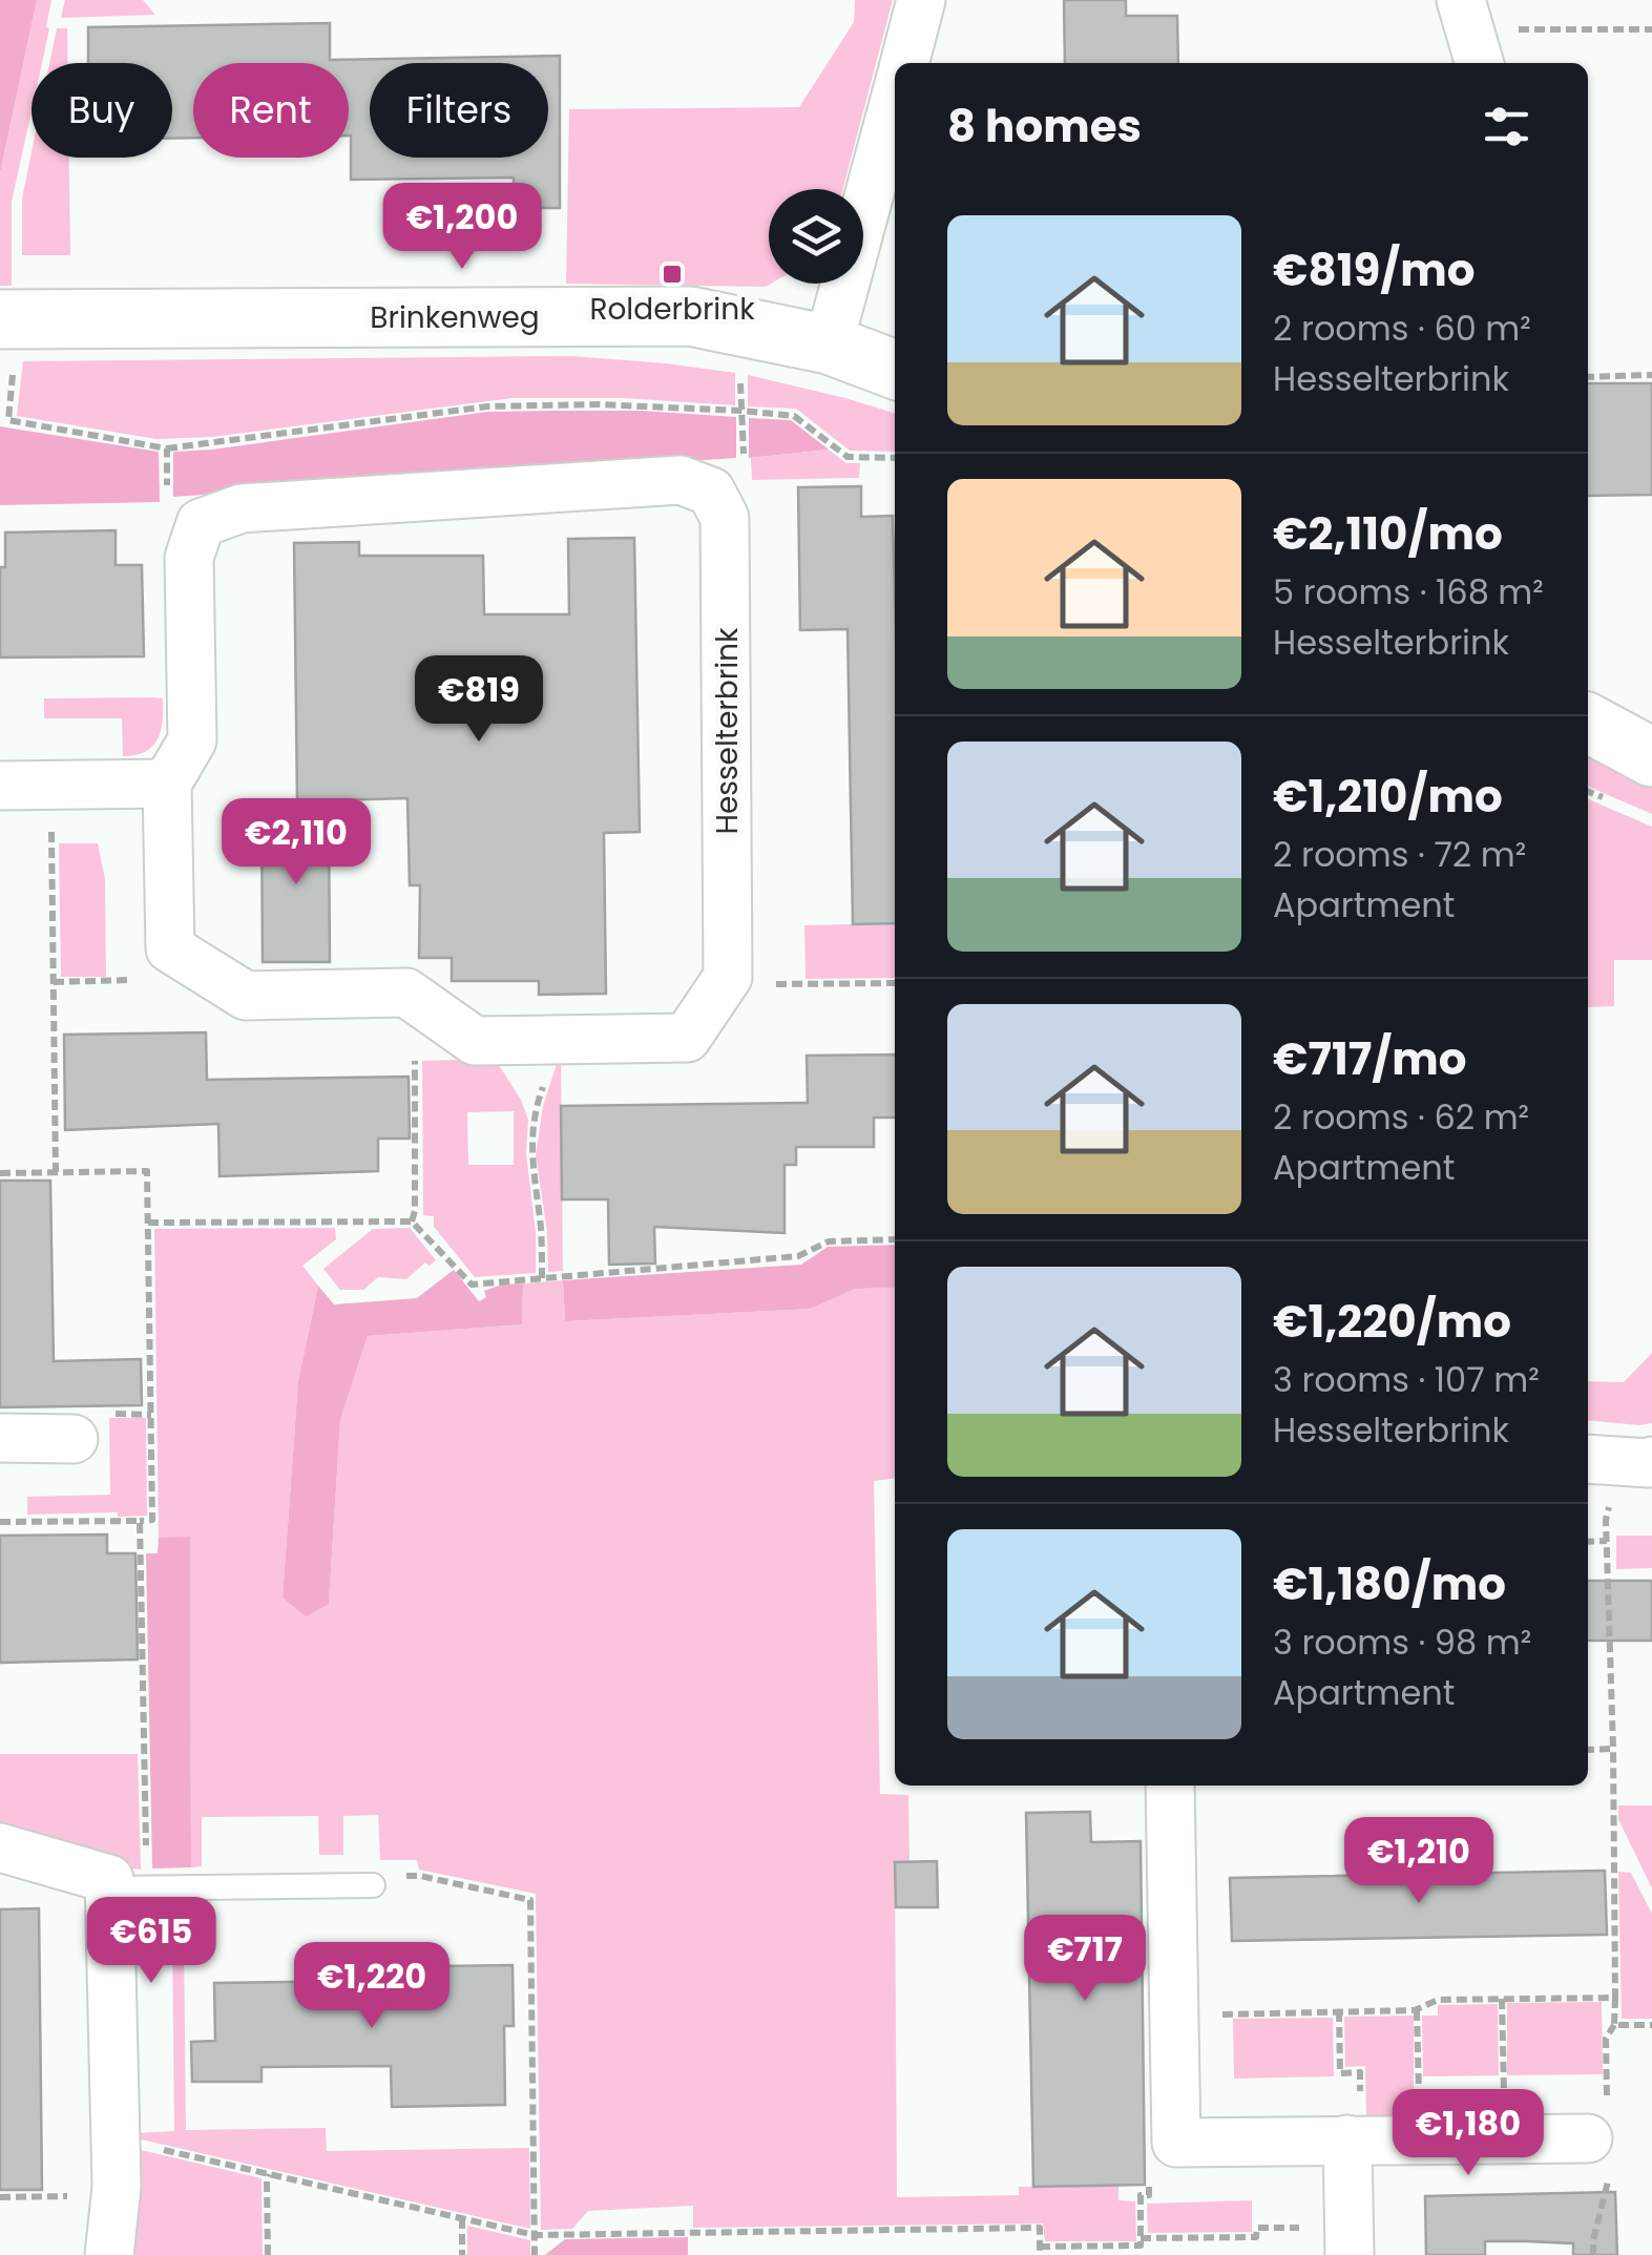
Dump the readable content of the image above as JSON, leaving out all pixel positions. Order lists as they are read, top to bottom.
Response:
{
  "streets": {
    "street": ["Brinkenweg", "Hesselterbrink"]
  },
  "places": {
    "transit": ["Rolderbrink"]
  },
  "page": {
    "chip": ["Buy", "Rent", "Filters"],
    "heading": "8 homes",
    "price": [
      "€1,200",
      "€819",
      "€2,110",
      "€1,210",
      "€615",
      "€717",
      "€1,220",
      "€1,180"
    ],
    "list": [
      {
        "name": "€819/mo",
        "note": "2 rooms · 60 m² · Hesselterbrink"
      },
      {
        "name": "€2,110/mo",
        "note": "5 rooms · 168 m² · Hesselterbrink"
      },
      {
        "name": "€1,210/mo",
        "note": "2 rooms · 72 m² · Apartment"
      },
      {
        "name": "€717/mo",
        "note": "2 rooms · 62 m² · Apartment"
      },
      {
        "name": "€1,220/mo",
        "note": "3 rooms · 107 m² · Hesselterbrink"
      },
      {
        "name": "€1,180/mo",
        "note": "3 rooms · 98 m² · Apartment"
      }
    ]
  }
}
